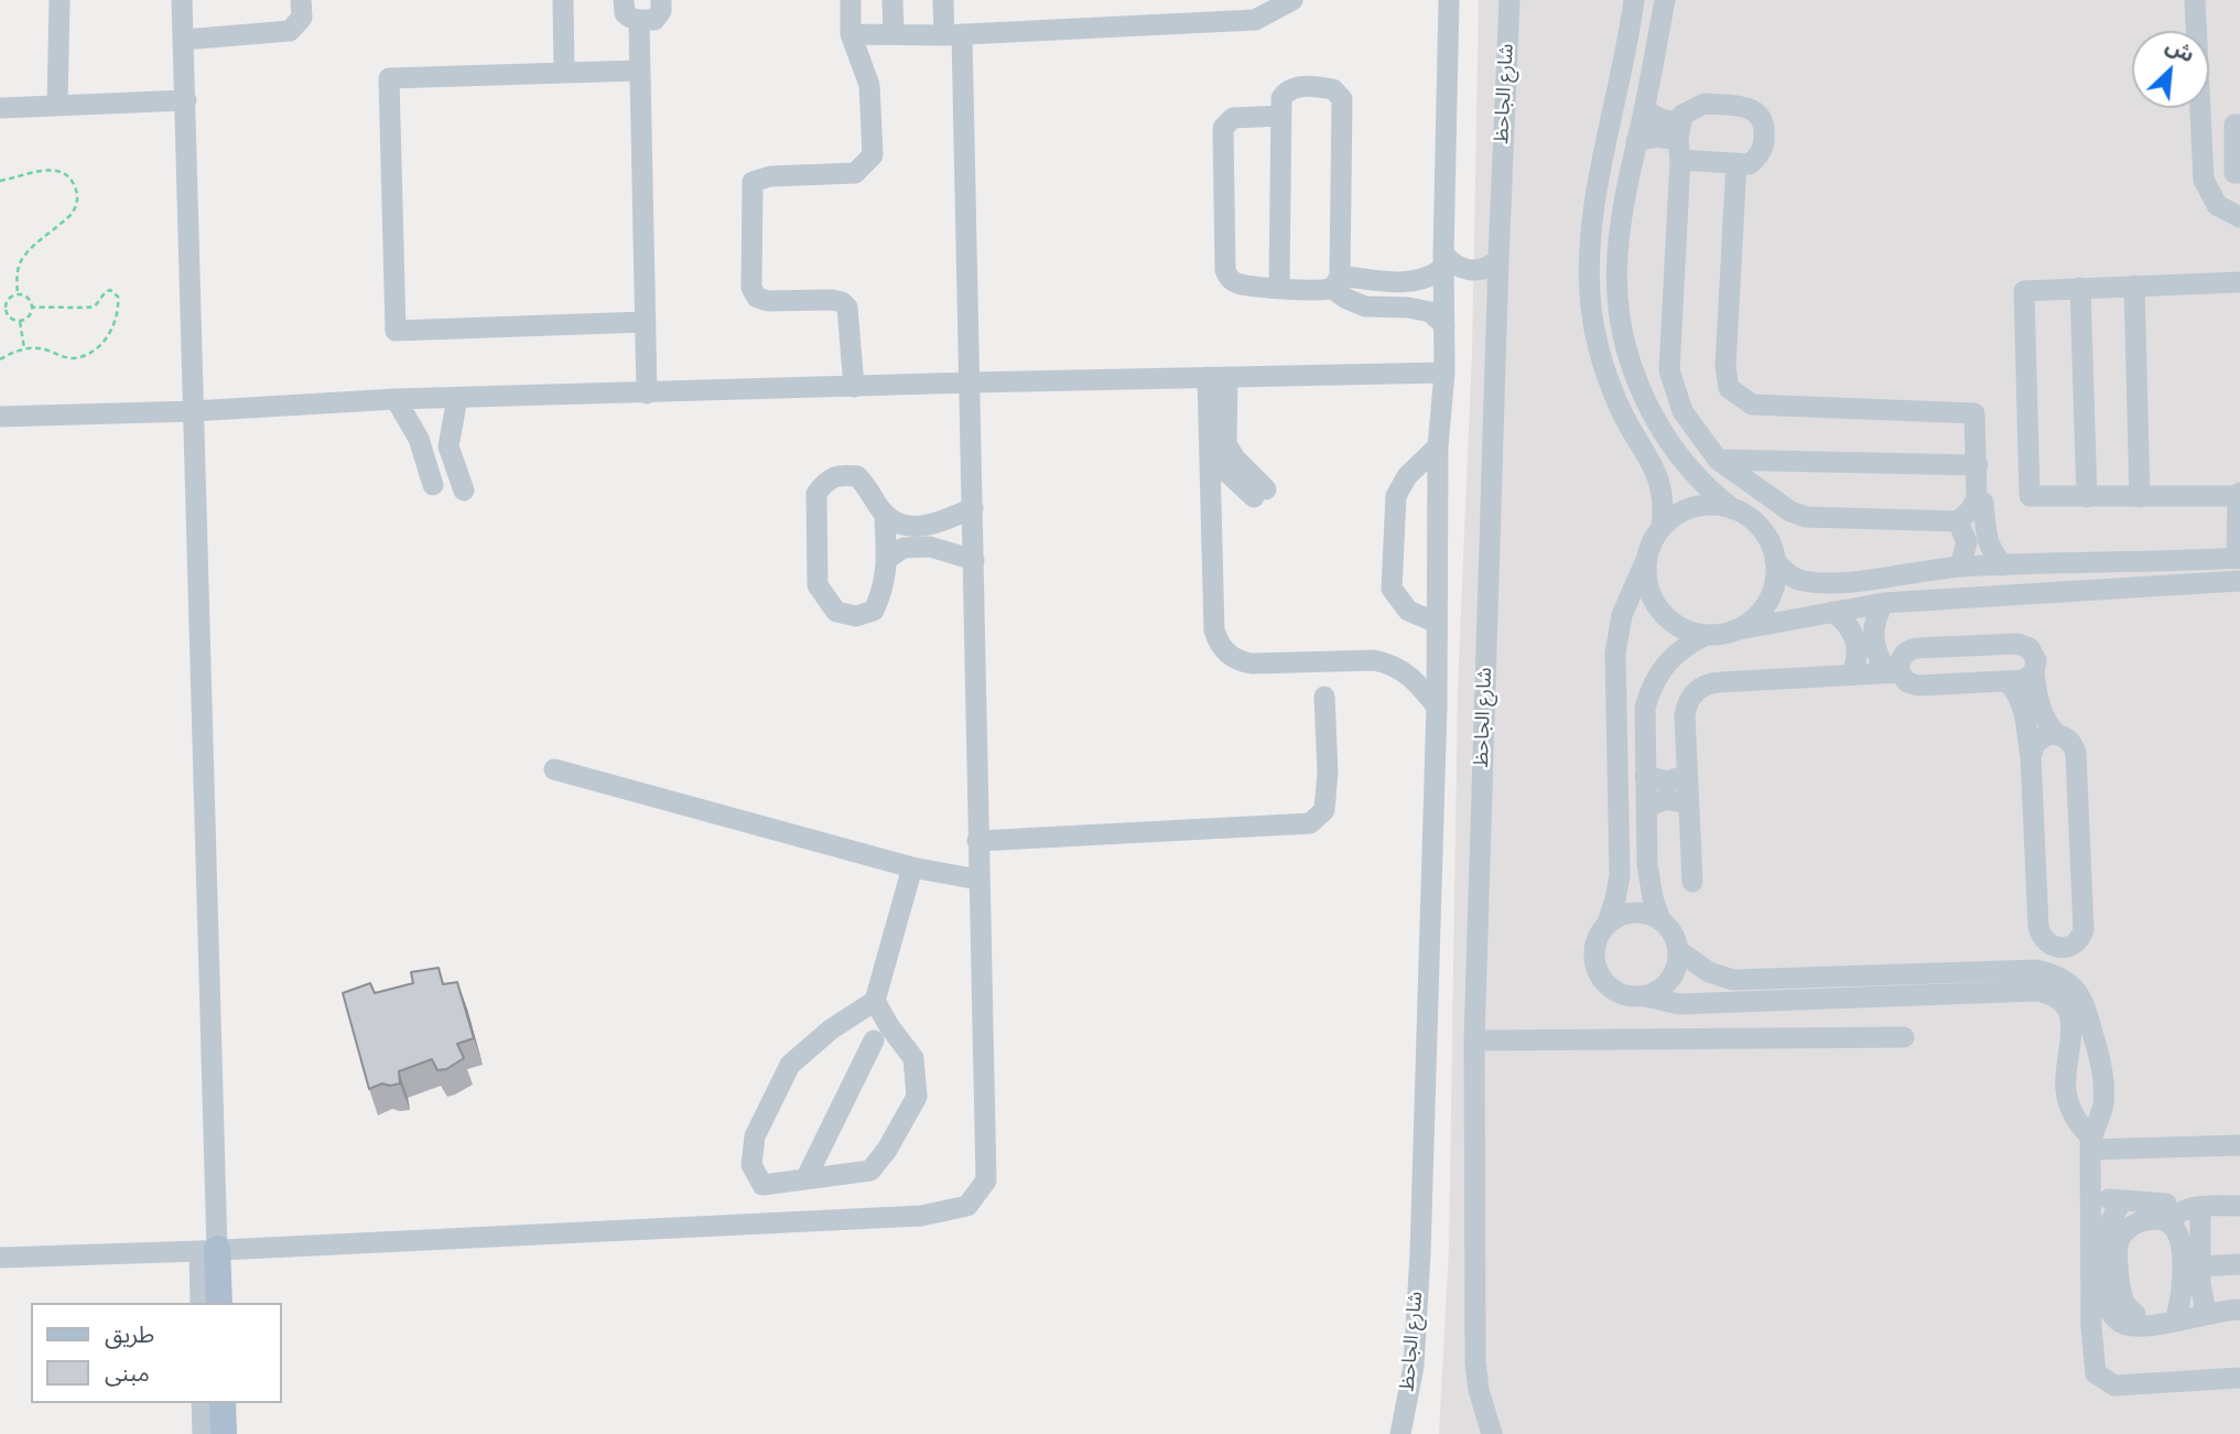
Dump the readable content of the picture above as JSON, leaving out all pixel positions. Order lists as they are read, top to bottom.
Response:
{
  "streets": {
    "street": ["شارع الجاحظ"]
  },
  "legend": ["طريق", "مبنى"],
  "north": "top right"
}
